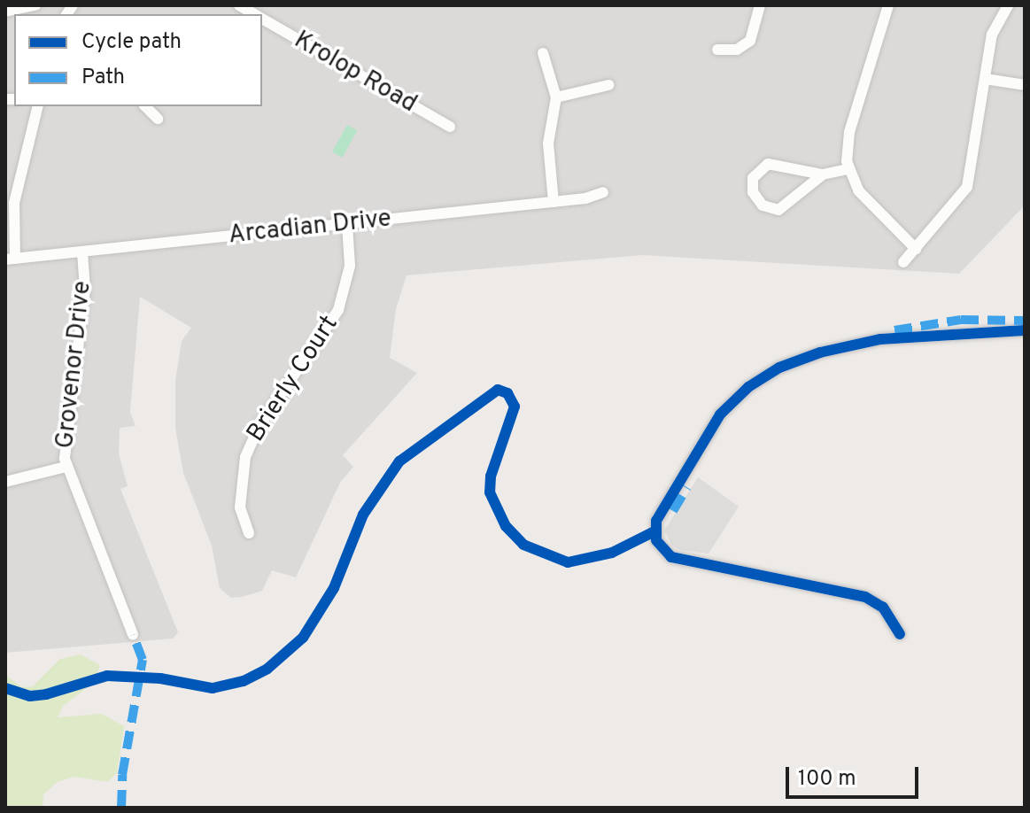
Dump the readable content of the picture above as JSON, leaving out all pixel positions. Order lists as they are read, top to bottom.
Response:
{
  "streets": {
    "street": [
      "Krolop Road",
      "Arcadian Drive",
      "Grovenor Drive",
      "Brierly Court"
    ]
  },
  "crossings": [
    ["Arcadian Drive", "Grovenor Drive"],
    ["Arcadian Drive", "Brierly Court"]
  ],
  "legend": ["Cycle path", "Path"],
  "scale_bar": "100 m"
}
